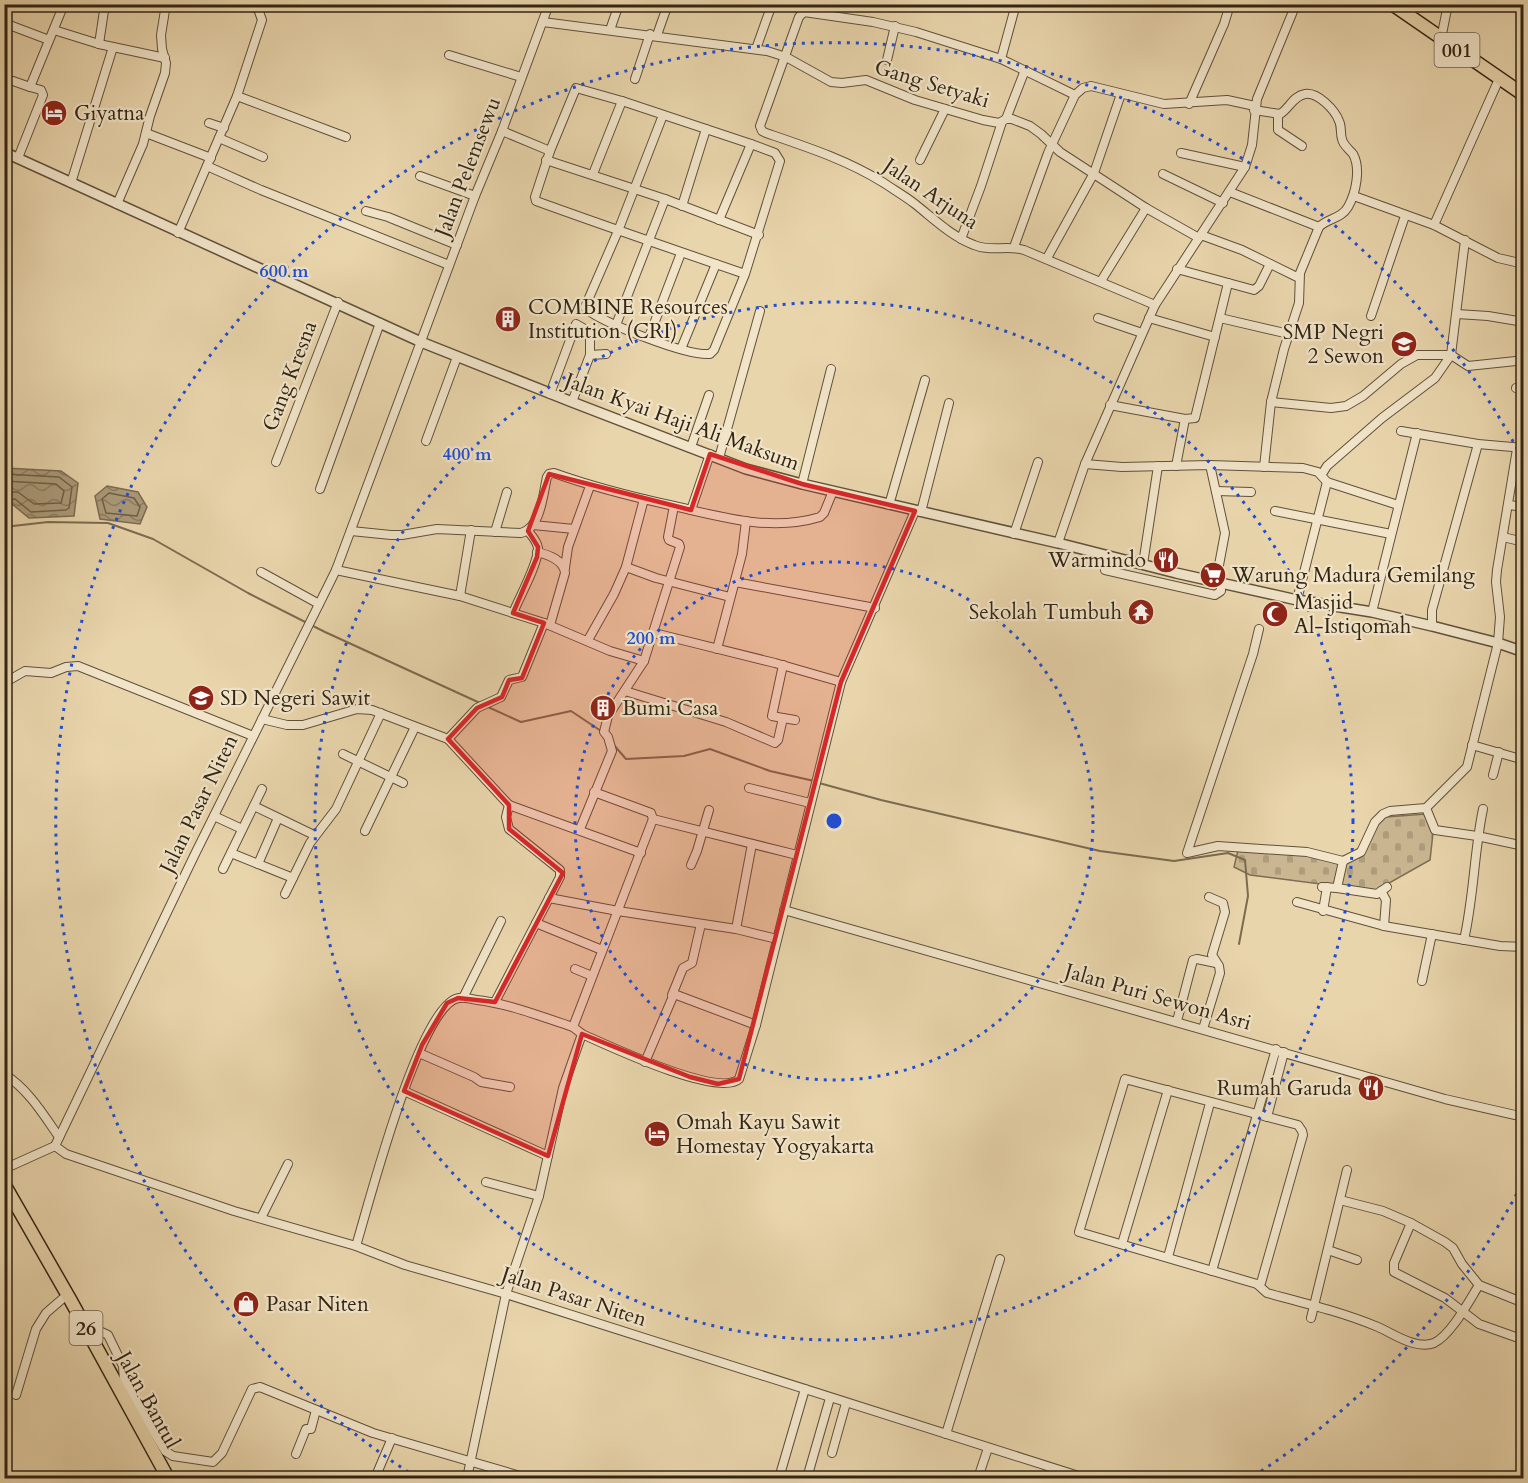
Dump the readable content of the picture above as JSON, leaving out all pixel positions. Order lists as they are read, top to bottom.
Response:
{
  "streets": {
    "main road": ["001", "26", "Jalan Bantul"],
    "street": [
      "Gang Setyaki",
      "Jalan Pelemsewu",
      "Jalan Arjuna",
      "Gang Kresna",
      "Jalan Kyai Haji Ali Maksum",
      "Jalan Pasar Niten",
      "Jalan Puri Sewon Asri"
    ]
  },
  "crossings": [
    ["Gang Setyaki", "Jalan Pelemsewu"],
    ["Gang Setyaki", "Jalan Arjuna"],
    ["Jalan Pelemsewu", "Jalan Kyai Haji Ali Maksum"],
    ["Jalan Pelemsewu", "Jalan Pasar Niten"],
    ["Gang Kresna", "Jalan Kyai Haji Ali Maksum"],
    ["Jalan Kyai Haji Ali Maksum", "Jalan Pasar Niten"]
  ],
  "places": {
    "hotel": ["Giyatna", "Omah Kayu Sawit Homestay Yogyakarta"],
    "building": ["COMBINE Resources Institution (CRI)", "Bumi Casa"],
    "school or university": ["SMP Negri 2 Sewon", "SD Negeri Sawit"],
    "restaurant": ["Warmindo", "Rumah Garuda"],
    "supermarket": ["Warung Madura Gemilang"],
    "temple": ["Sekolah Tumbuh"],
    "mosque": ["Masjid Al-Istiqomah"],
    "shop": ["Pasar Niten"]
  },
  "rings": ["600 m", "400 m", "200 m"]
}
